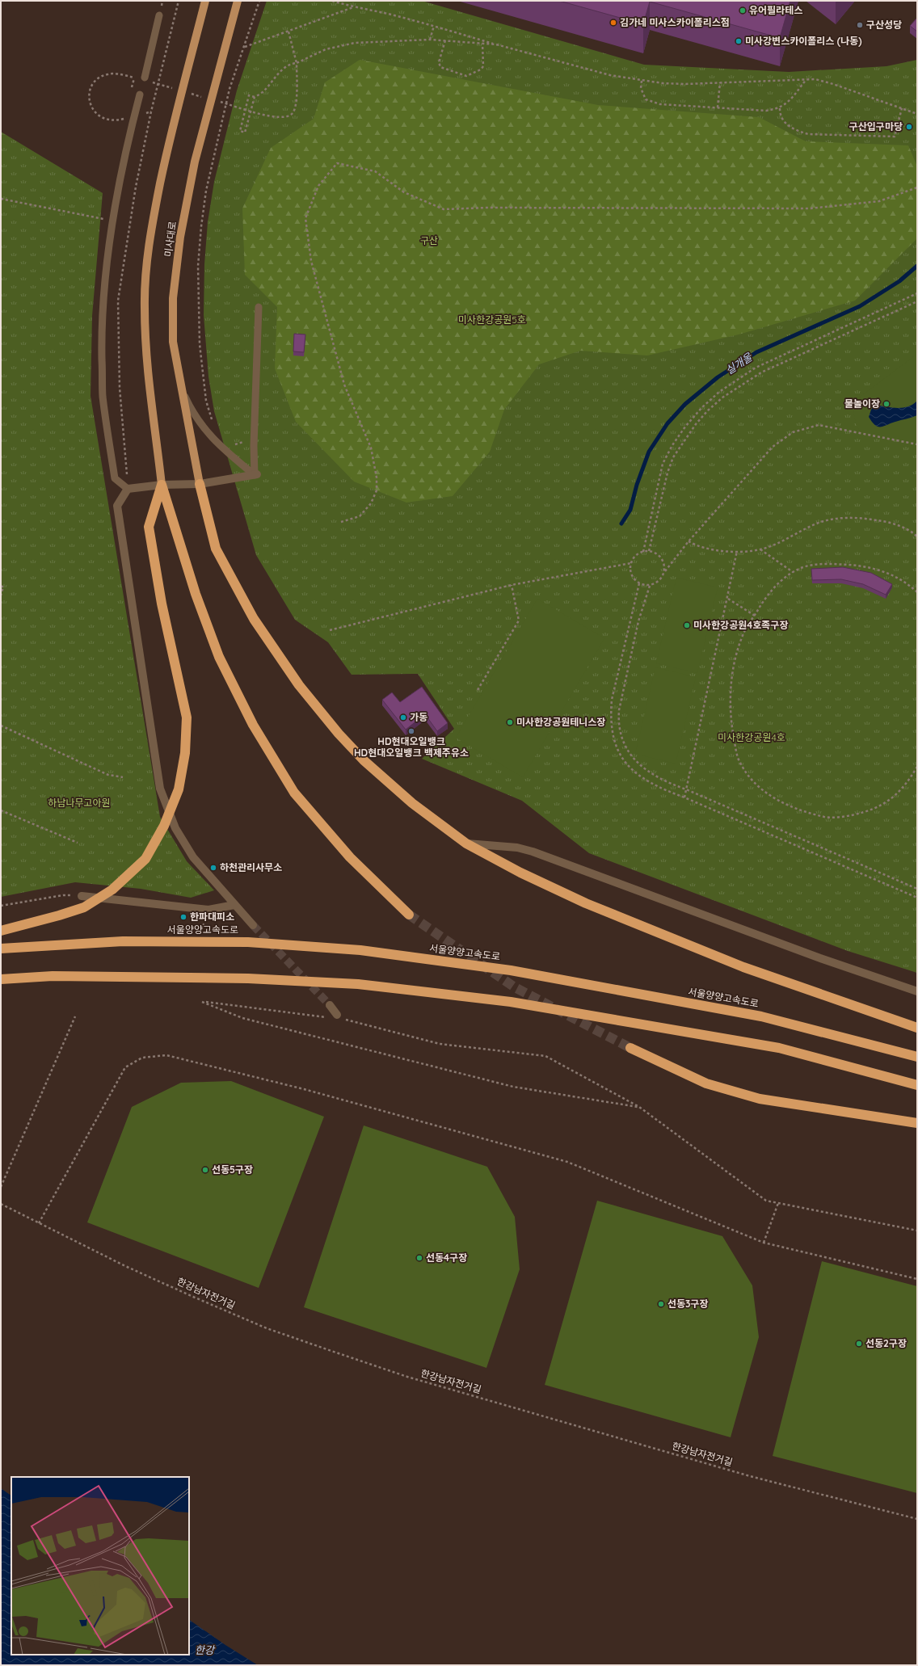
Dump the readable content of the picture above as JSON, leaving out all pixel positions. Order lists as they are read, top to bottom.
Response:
{
  "streets": {
    "highway": ["서울양양고속도로"],
    "main road": ["미사대로"],
    "path": ["한강남자전거길"]
  },
  "water": ["실개울", "한강"],
  "parks": [
    "구산",
    "미사한강공원5호",
    "미사한강공원4호",
    "하남나무고아원"
  ],
  "places": [
    "유어필라테스",
    "김가네 미사스카이폴리스점",
    "구산성당",
    "미사강변스카이폴리스 (나동)",
    "구산입구마당",
    "물놀이장",
    "미사한강공원4호족구장",
    "가동",
    "미사한강공원테니스장",
    "HD현대오일뱅크 HD현대오일뱅크 백제주유소",
    "하천관리사무소",
    "한파대피소",
    "선동5구장",
    "선동4구장",
    "선동3구장",
    "선동2구장"
  ]
}
